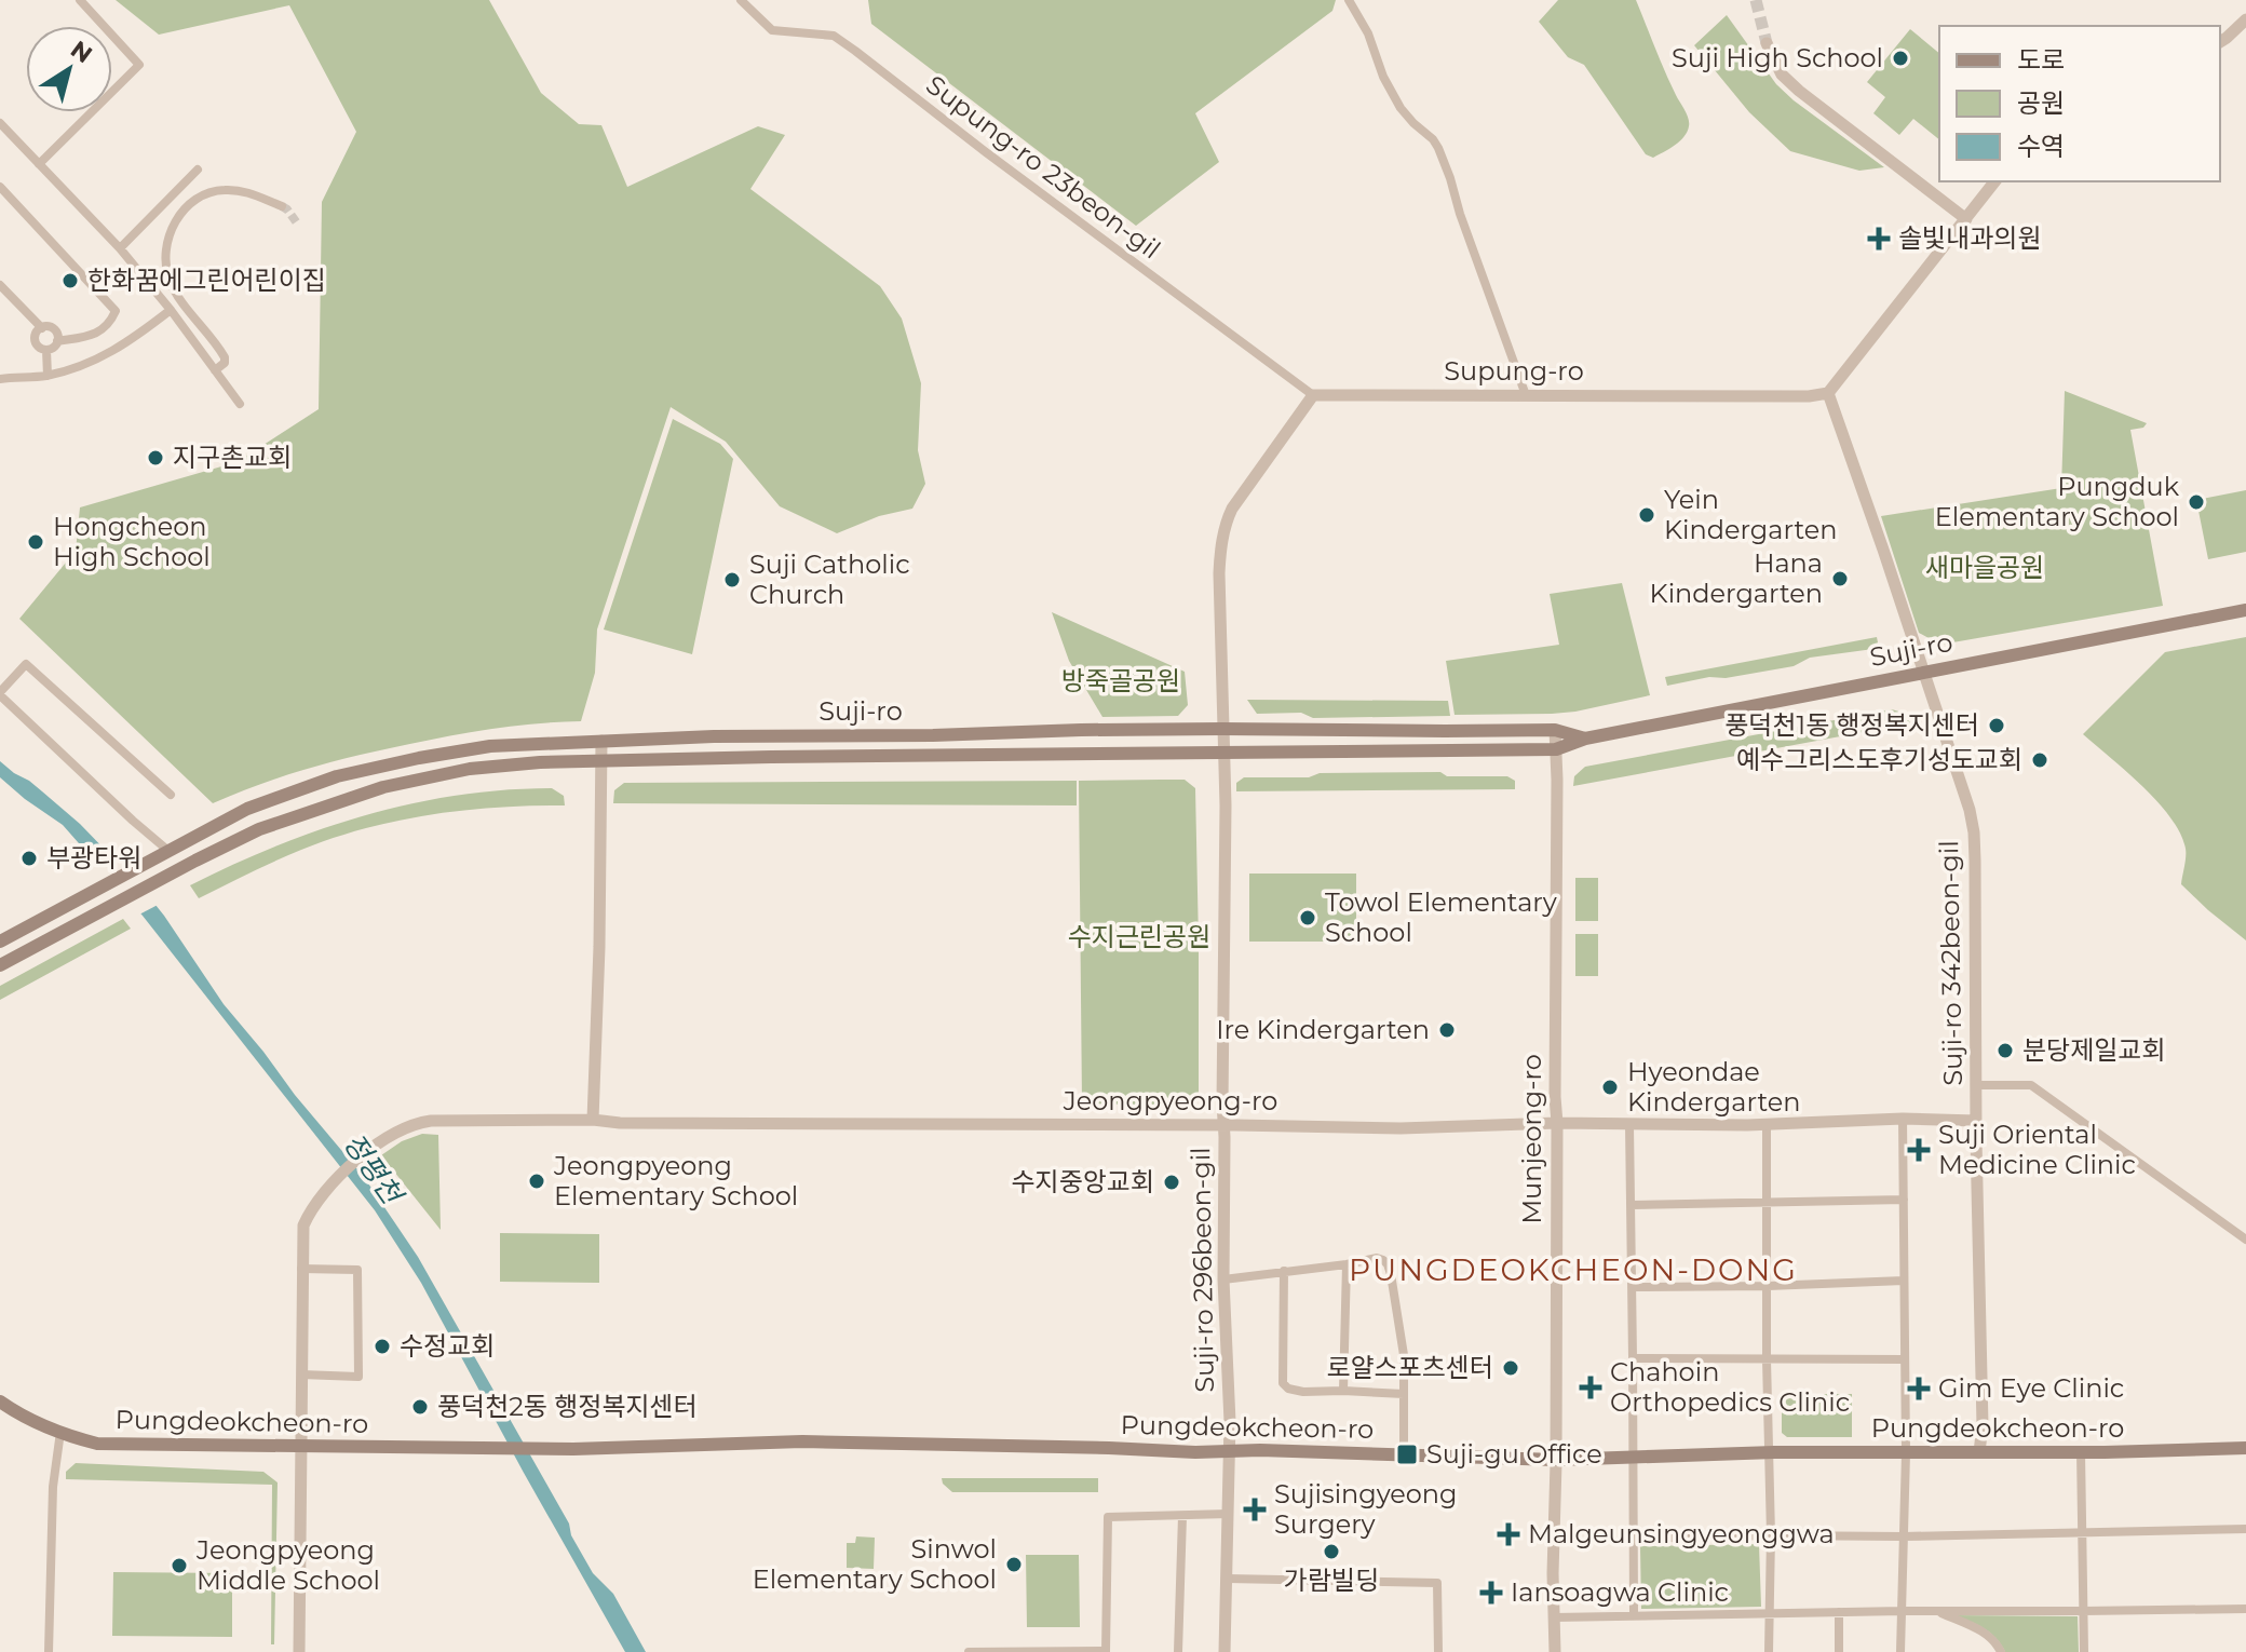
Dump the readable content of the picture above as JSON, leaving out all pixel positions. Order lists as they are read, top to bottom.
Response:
{
  "streets": {
    "main road": ["Suji-ro", "Pungdeokcheon-ro"],
    "street": [
      "Supung-ro 23beon-gil",
      "Supung-ro",
      "Suji-ro 342beon-gil",
      "Jeongpyeong-ro",
      "Munjeong-ro",
      "Suji-ro 296beon-gil"
    ]
  },
  "crossings": [
    ["Supung-ro 23beon-gil", "Supung-ro"],
    ["Supung-ro", "Suji-ro 342beon-gil"],
    ["Suji-ro", "Suji-ro 342beon-gil"],
    ["Suji-ro", "Munjeong-ro"],
    ["Suji-ro", "Suji-ro 296beon-gil"],
    ["Suji-ro 342beon-gil", "Jeongpyeong-ro"],
    ["Suji-ro 342beon-gil", "Pungdeokcheon-ro"],
    ["Jeongpyeong-ro", "Munjeong-ro"],
    ["Jeongpyeong-ro", "Suji-ro 296beon-gil"],
    ["Munjeong-ro", "Pungdeokcheon-ro"],
    ["Suji-ro 296beon-gil", "Pungdeokcheon-ro"]
  ],
  "districts": ["PUNGDEOKCHEON-DONG"],
  "water": ["정평천"],
  "parks": ["새마을공원", "방죽골공원", "수지근린공원"],
  "places": {
    "other": [
      "Suji High School",
      "한화꿈에그린어린이집",
      "지구촌교회",
      "Pungduk Elementary School",
      "Yein Kindergarten",
      "Hongcheon High School",
      "Hana Kindergarten",
      "Suji Catholic Church",
      "풍덕천1동 행정복지센터",
      "예수그리스도후기성도교회",
      "부광타워",
      "Towol Elementary School",
      "Ire Kindergarten",
      "분당제일교회",
      "Hyeondae Kindergarten",
      "Jeongpyeong Elementary School",
      "수지중앙교회",
      "수정교회",
      "로얄스포츠센터",
      "풍덕천2동 행정복지센터",
      "가람빌딩",
      "Sinwol Elementary School",
      "Jeongpyeong Middle School"
    ],
    "health": [
      "솔빛내과의원",
      "Suji Oriental Medicine Clinic",
      "Chahoin Orthopedics Clinic",
      "Gim Eye Clinic",
      "Sujisingyeong Surgery",
      "Malgeunsingyeonggwa",
      "Iansoagwa Clinic"
    ],
    "transit": ["Suji-gu Office"]
  },
  "legend": ["도로", "공원", "수역"],
  "north": "top right"
}
